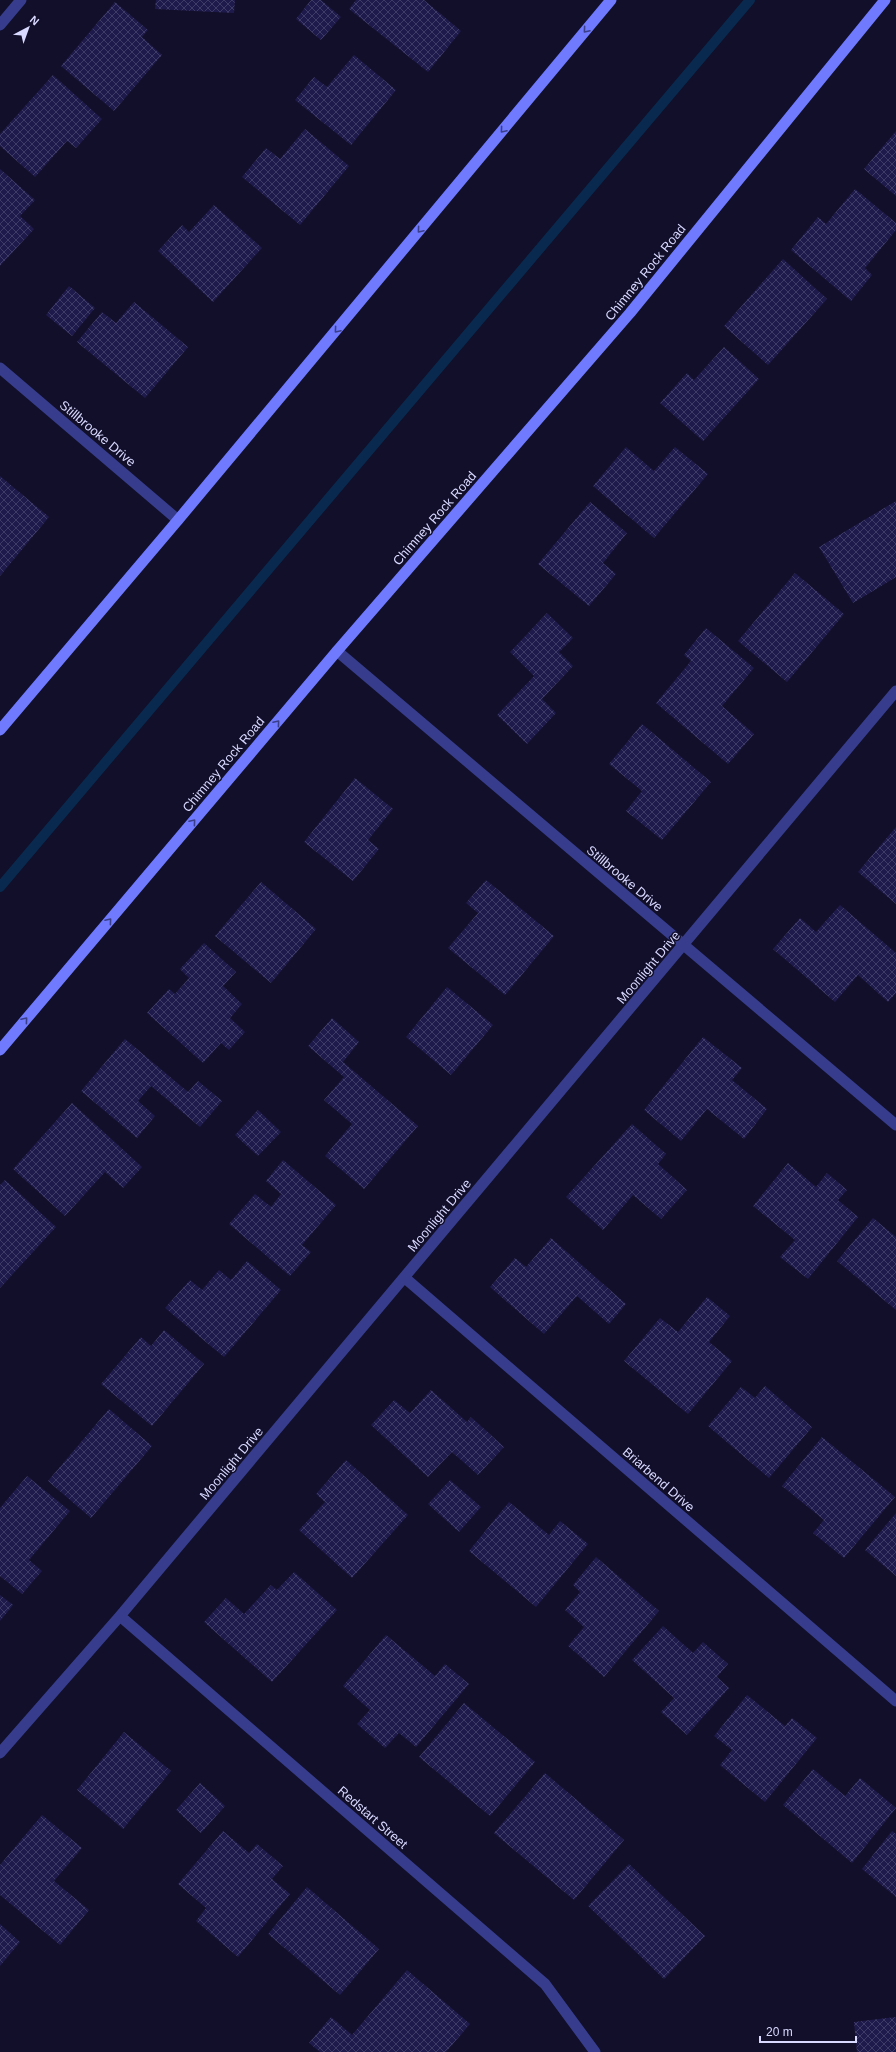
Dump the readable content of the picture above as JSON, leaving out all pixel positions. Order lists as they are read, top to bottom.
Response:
{
  "streets": {
    "main road": ["Chimney Rock Road"],
    "street": [
      "Stillbrooke Drive",
      "Moonlight Drive",
      "Briarbend Drive",
      "Redstart Street"
    ]
  },
  "crossings": [
    ["Chimney Rock Road", "Stillbrooke Drive"],
    ["Stillbrooke Drive", "Moonlight Drive"],
    ["Moonlight Drive", "Briarbend Drive"],
    ["Moonlight Drive", "Redstart Street"]
  ],
  "one_way": ["Chimney Rock Road"],
  "scale_bar": "20 m",
  "north": "top right"
}
